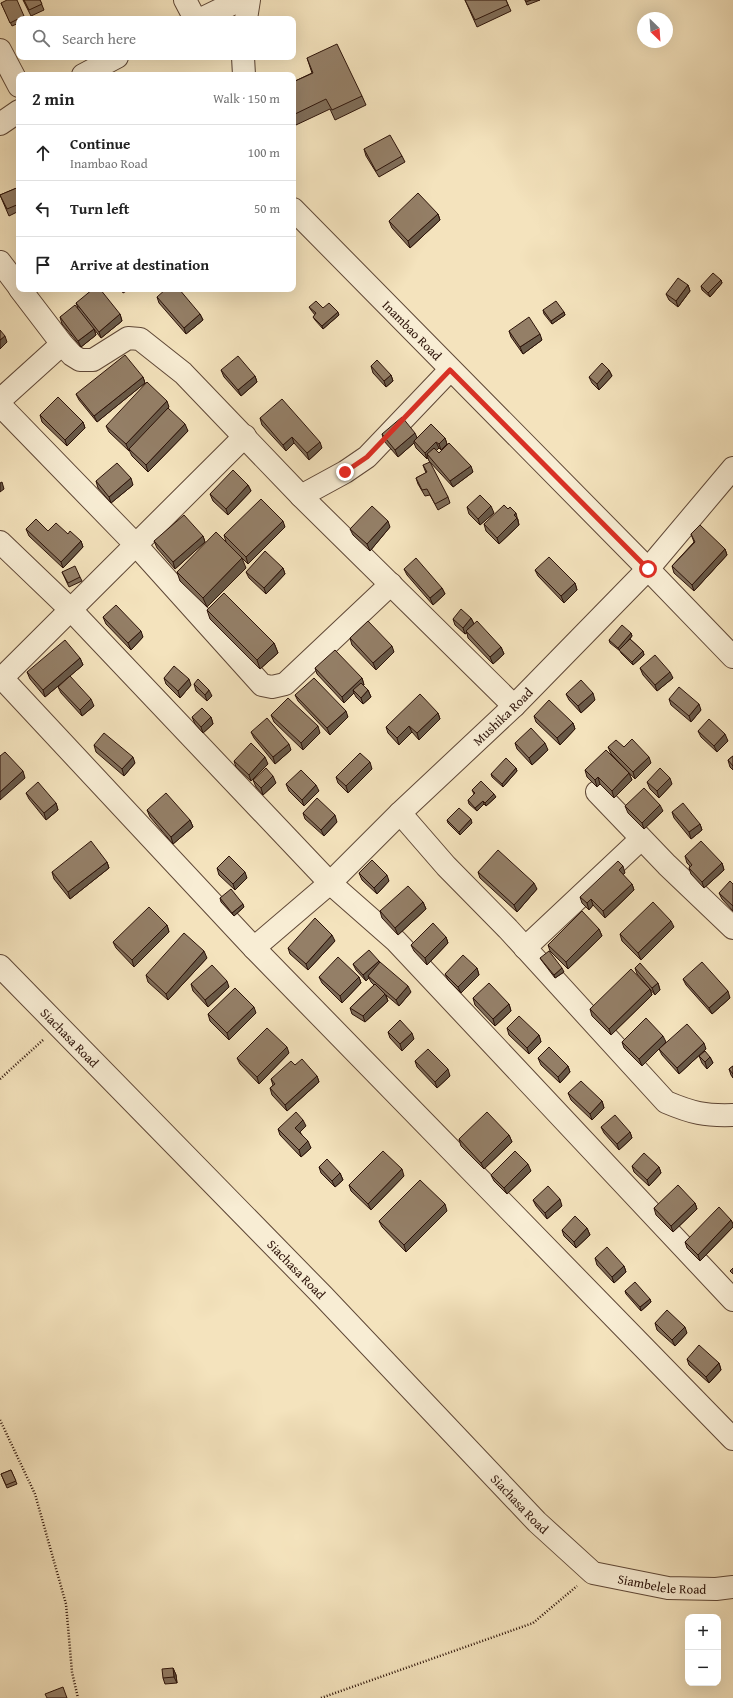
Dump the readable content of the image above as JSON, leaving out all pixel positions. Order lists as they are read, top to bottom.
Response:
{
  "streets": {
    "street": [
      "Inambao Road",
      "Mushika Road",
      "Siachasa Road",
      "Siambelele Road"
    ]
  },
  "crossings": [
    ["Inambao Road", "Mushika Road"],
    ["Siachasa Road", "Siambelele Road"]
  ],
  "north": "bottom right",
  "page": {
    "search": "Search here",
    "heading": ["2 min", "Walk · 150 m"],
    "list": [
      ["Continue", "Inambao Road", "100 m"],
      ["Turn left", "50 m"],
      "Arrive at destination"
    ],
    "map_buttons": ["+", "−"]
  }
}
